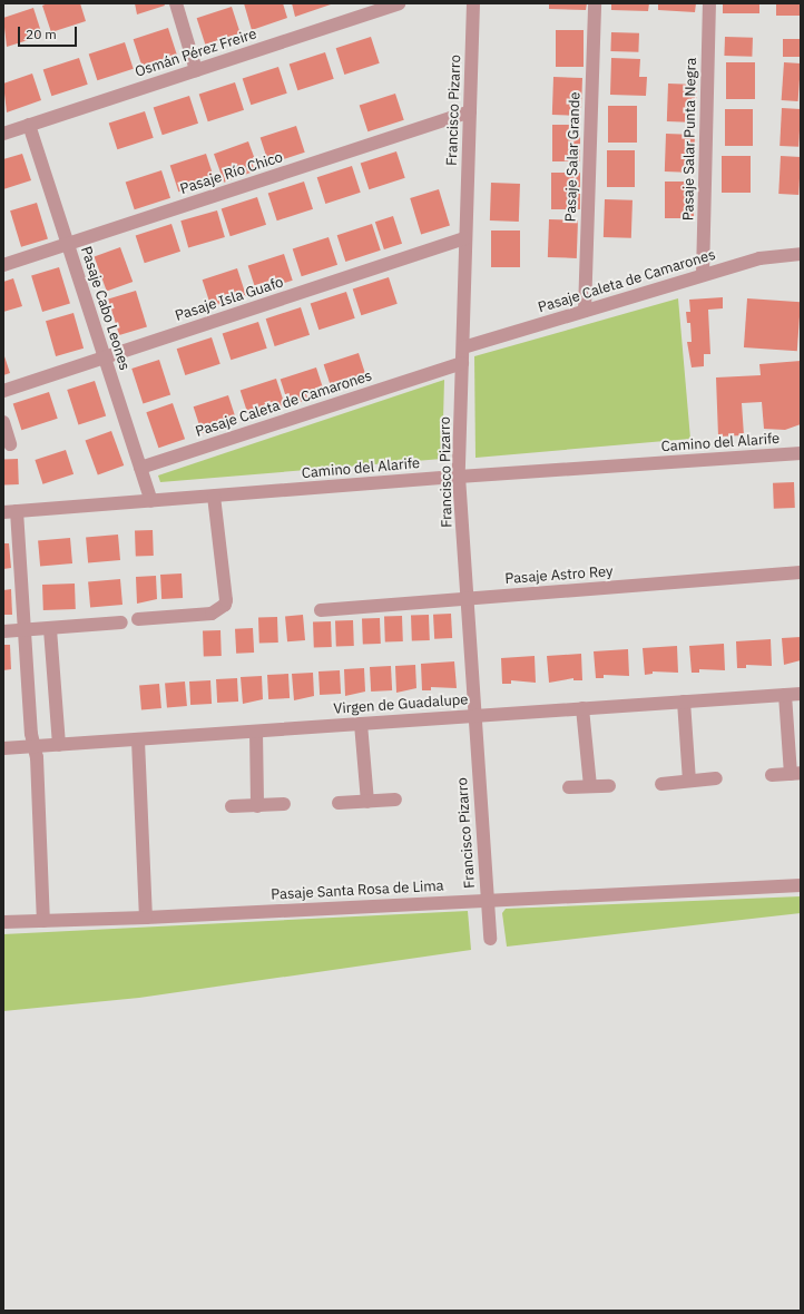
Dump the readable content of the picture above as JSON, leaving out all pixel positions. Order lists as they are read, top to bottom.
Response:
{
  "streets": {
    "street": [
      "Osmán Pérez Freire",
      "Francisco Pizarro",
      "Pasaje Salar Punta Negra",
      "Pasaje Salar Grande",
      "Pasaje Río Chico",
      "Pasaje Caleta de Camarones",
      "Pasaje Isla Guafo",
      "Pasaje Cabo Leones",
      "Camino del Alarife",
      "Pasaje Astro Rey",
      "Virgen de Guadalupe",
      "Pasaje Santa Rosa de Lima"
    ]
  },
  "crossings": [
    ["Osmán Pérez Freire", "Pasaje Cabo Leones"],
    ["Francisco Pizarro", "Pasaje Río Chico"],
    ["Francisco Pizarro", "Pasaje Caleta de Camarones"],
    ["Francisco Pizarro", "Pasaje Isla Guafo"],
    ["Francisco Pizarro", "Camino del Alarife"],
    ["Francisco Pizarro", "Pasaje Astro Rey"],
    ["Francisco Pizarro", "Virgen de Guadalupe"],
    ["Francisco Pizarro", "Pasaje Santa Rosa de Lima"],
    ["Pasaje Salar Punta Negra", "Pasaje Caleta de Camarones"],
    ["Pasaje Salar Grande", "Pasaje Caleta de Camarones"],
    ["Pasaje Río Chico", "Pasaje Cabo Leones"],
    ["Pasaje Caleta de Camarones", "Pasaje Cabo Leones"],
    ["Pasaje Isla Guafo", "Pasaje Cabo Leones"],
    ["Pasaje Cabo Leones", "Camino del Alarife"]
  ],
  "scale_bar": "20 m"
}
